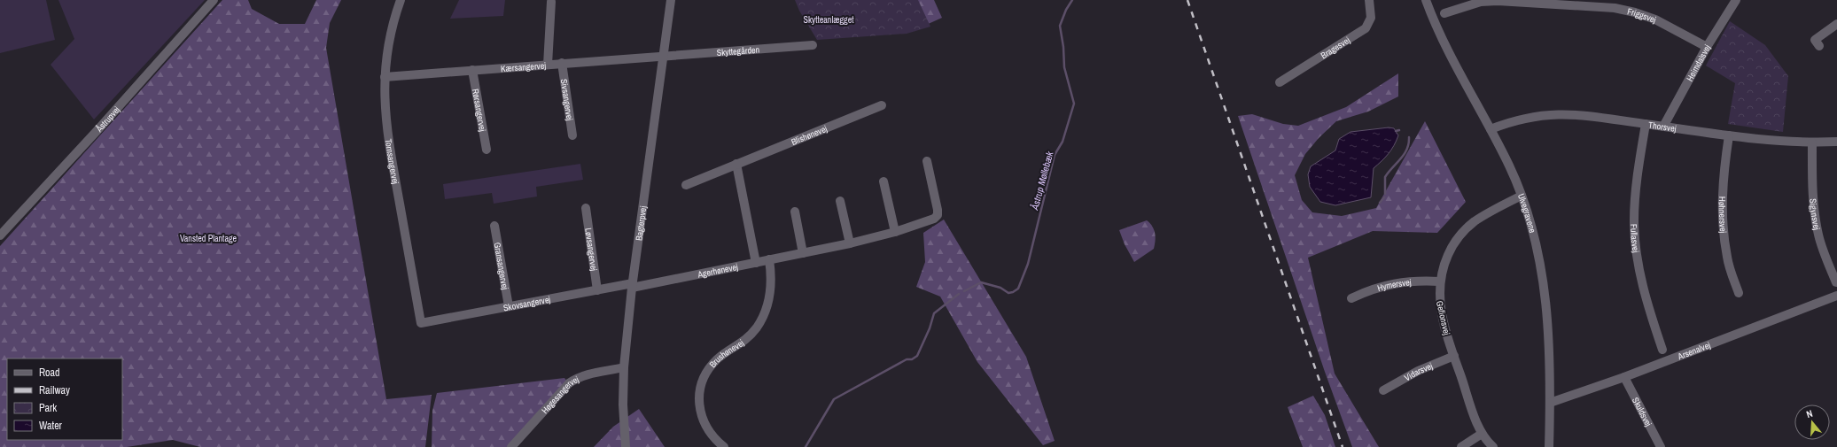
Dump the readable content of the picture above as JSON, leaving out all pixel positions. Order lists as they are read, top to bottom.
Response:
{
  "streets": {
    "street": [
      "Friggsvej",
      "Bragesvej",
      "Skyttegården",
      "Heimdalsvej",
      "Kærsangervej",
      "Sivsangervej",
      "Rørsangervej",
      "Åstrupvej",
      "Thorsvej",
      "Blishønevej",
      "Tornsangervej",
      "Ulvegravene",
      "Sigynsvej",
      "Høhnersvej",
      "Bagterpvej",
      "Fullasvej",
      "Løvsangervej",
      "Gransangervej",
      "Agerhønevej",
      "Hymersvej",
      "Skovsangervej",
      "Gefionsvej",
      "Arsenalvej",
      "Brushønevej",
      "Vidarsvej",
      "Høgesangervej",
      "Skuldsvej"
    ]
  },
  "crossings": [
    ["Friggsvej", "Heimdalsvej"],
    ["Skyttegården", "Kærsangervej"],
    ["Skyttegården", "Bagterpvej"],
    ["Heimdalsvej", "Thorsvej"],
    ["Kærsangervej", "Sivsangervej"],
    ["Kærsangervej", "Rørsangervej"],
    ["Kærsangervej", "Tornsangervej"],
    ["Kærsangervej", "Bagterpvej"],
    ["Thorsvej", "Ulvegravene"],
    ["Thorsvej", "Sigynsvej"],
    ["Thorsvej", "Høhnersvej"],
    ["Thorsvej", "Fullasvej"],
    ["Tornsangervej", "Skovsangervej"],
    ["Ulvegravene", "Gefionsvej"],
    ["Ulvegravene", "Arsenalvej"],
    ["Bagterpvej", "Agerhønevej"],
    ["Bagterpvej", "Skovsangervej"],
    ["Bagterpvej", "Høgesangervej"],
    ["Løvsangervej", "Skovsangervej"],
    ["Gransangervej", "Skovsangervej"],
    ["Agerhønevej", "Skovsangervej"],
    ["Agerhønevej", "Brushønevej"],
    ["Hymersvej", "Gefionsvej"],
    ["Gefionsvej", "Vidarsvej"],
    ["Arsenalvej", "Skuldsvej"]
  ],
  "water": ["Åstrup Møllebæk"],
  "parks": ["Skytteanlægget", "Vansted Plantage"],
  "legend": [
    "Road",
    "Railway",
    "Park",
    "Water"
  ],
  "north": "top"
}
